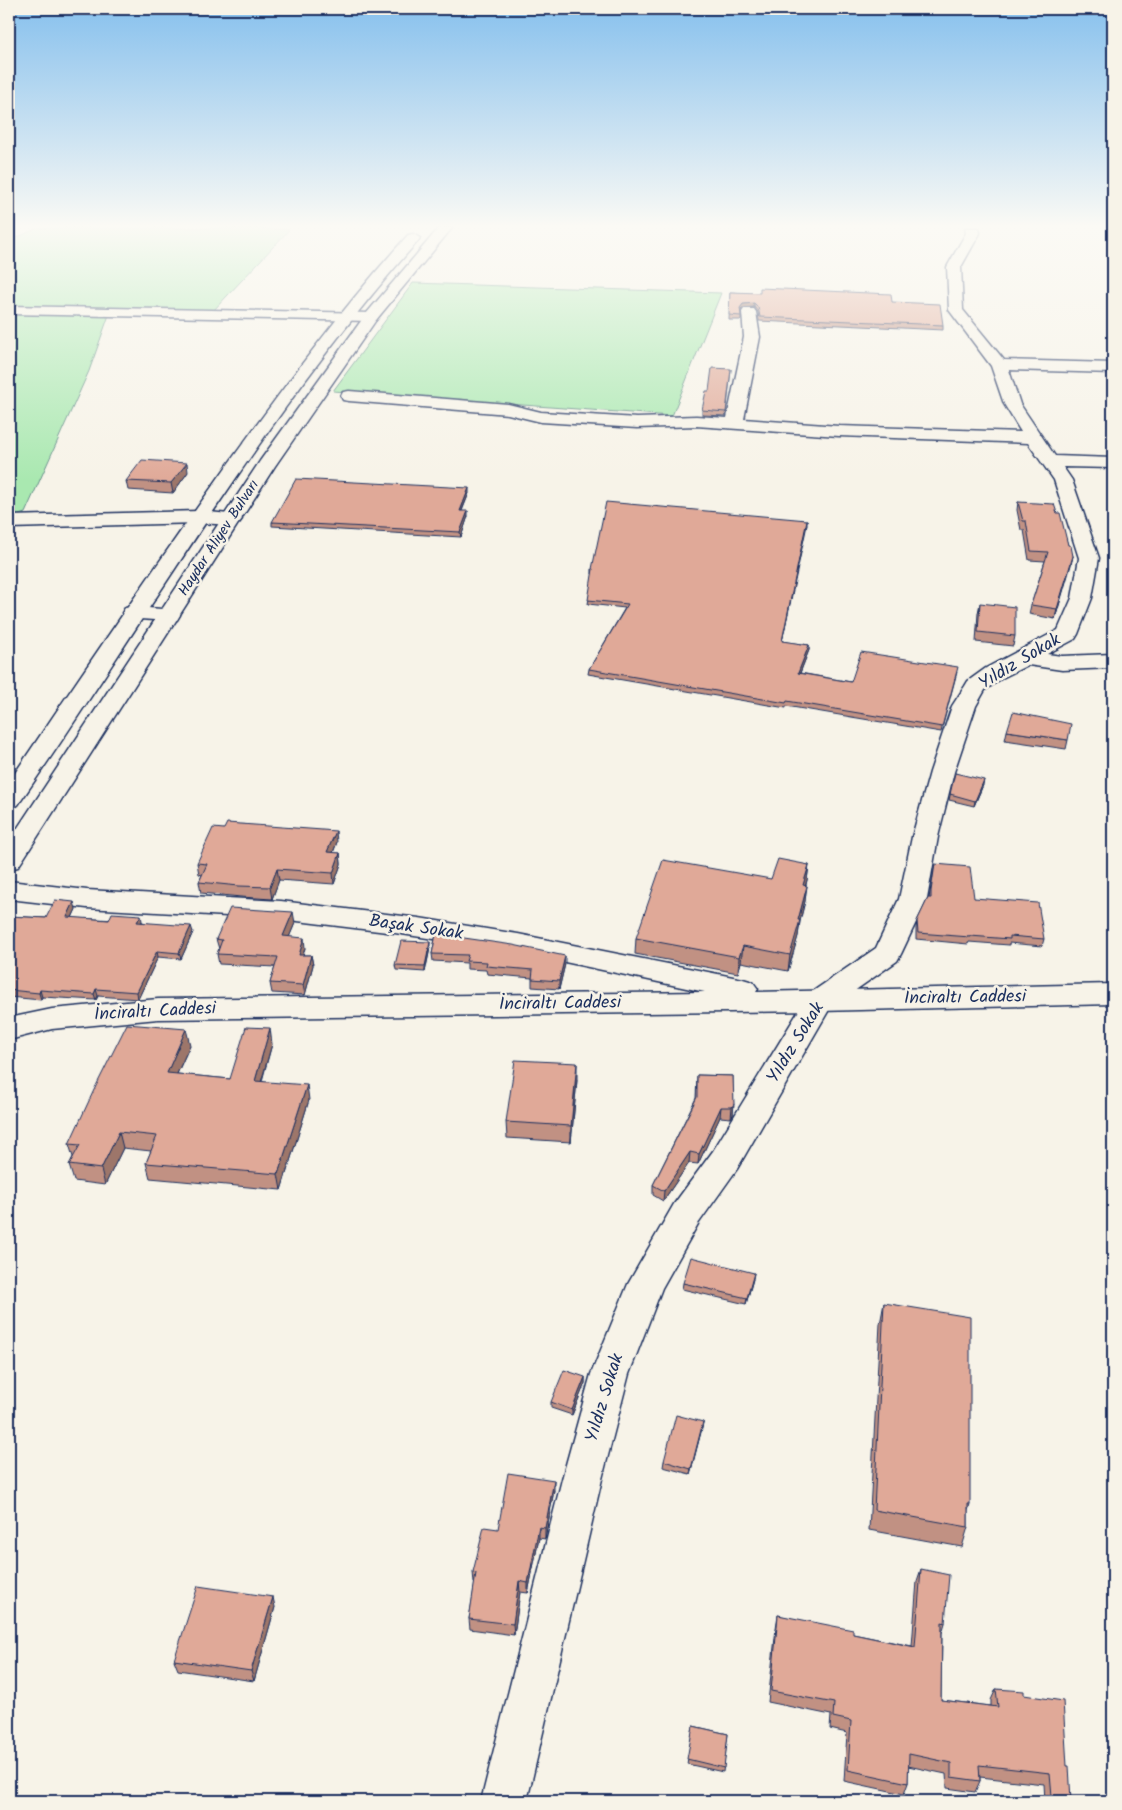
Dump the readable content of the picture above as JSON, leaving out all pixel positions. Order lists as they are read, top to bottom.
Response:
{
  "streets": {
    "street": [
      "Haydar Aliyev Bulvarı",
      "Yıldız Sokak",
      "Başak Sokak",
      "İnciraltı Caddesi"
    ]
  },
  "crossings": [
    ["Yıldız Sokak", "Başak Sokak"],
    ["Yıldız Sokak", "İnciraltı Caddesi"],
    ["Başak Sokak", "İnciraltı Caddesi"]
  ]
}
